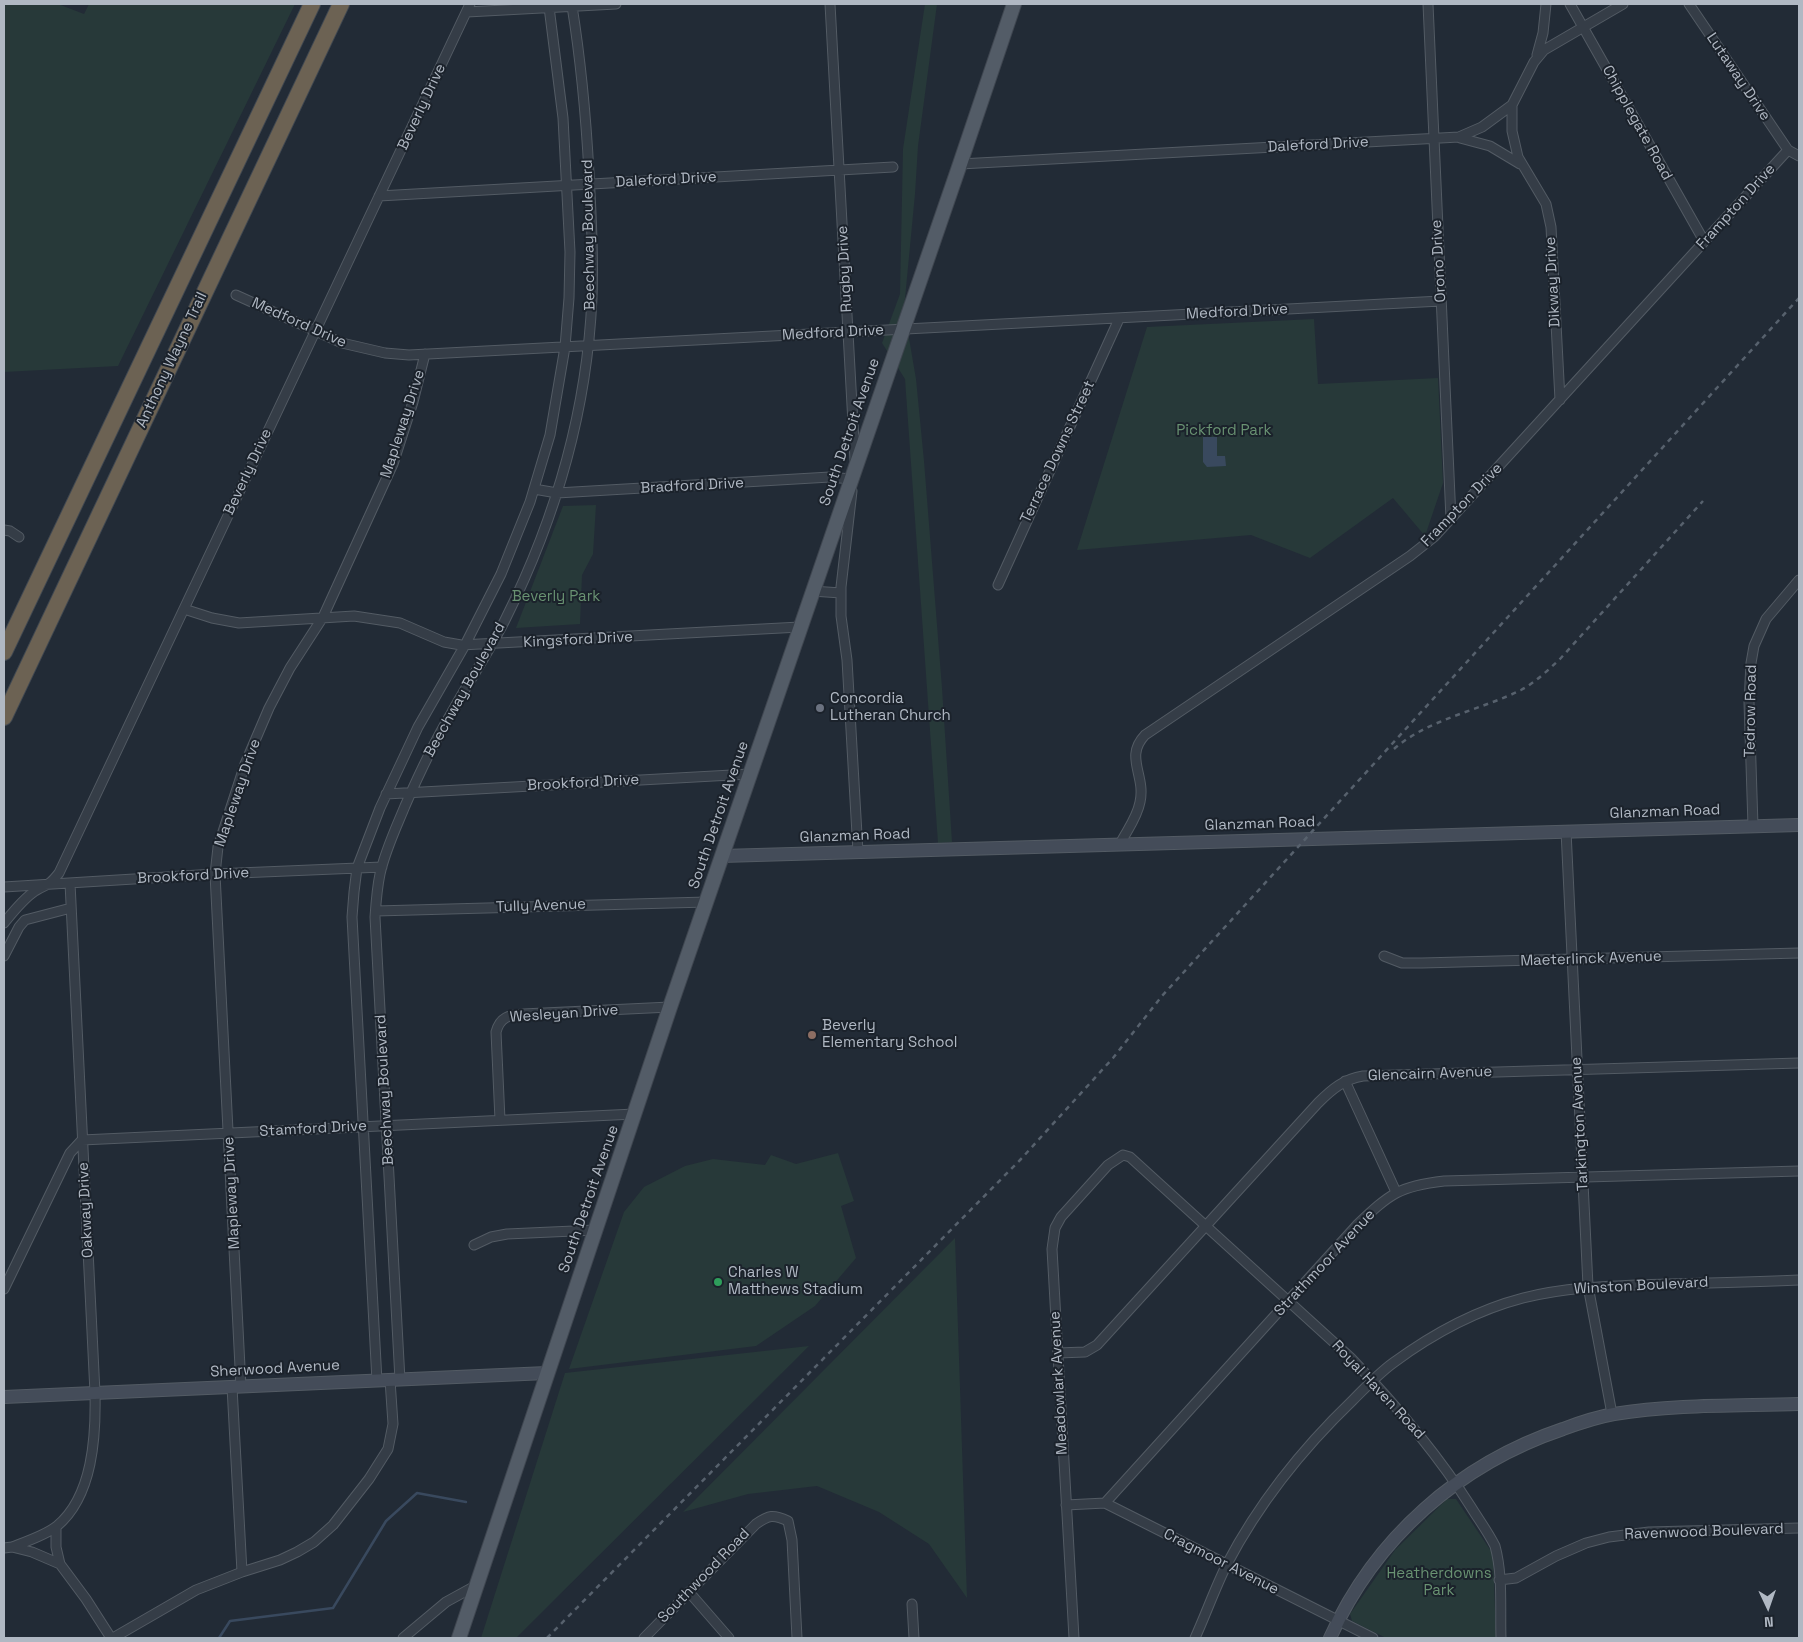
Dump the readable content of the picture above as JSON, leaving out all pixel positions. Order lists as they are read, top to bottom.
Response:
{
  "streets": {
    "highway": ["Anthony Wayne Trail"],
    "main road": ["South Detroit Avenue"],
    "street": [
      "Lutaway Drive",
      "Beverly Drive",
      "Chipplegate Road",
      "Daleford Drive",
      "Frampton Drive",
      "Beechway Boulevard",
      "Orono Drive",
      "Rugby Drive",
      "Dikway Drive",
      "Medford Drive",
      "Mapleway Drive",
      "Terrace Downs Street",
      "Bradford Drive",
      "Kingsford Drive",
      "Tedrow Road",
      "Brookford Drive",
      "Glanzman Road",
      "Tully Avenue",
      "Maeterlinck Avenue",
      "Wesleyan Drive",
      "Glencairn Avenue",
      "Tarkington Avenue",
      "Stamford Drive",
      "Oakway Drive",
      "Strathmoor Avenue",
      "Winston Boulevard",
      "Sherwood Avenue",
      "Meadowlark Avenue",
      "Royal Haven Road",
      "Ravenwood Boulevard",
      "Cragmoor Avenue",
      "Southwood Road"
    ]
  },
  "crossings": [
    ["Lutaway Drive", "Frampton Drive"],
    ["Beverly Drive", "Daleford Drive"],
    ["Beverly Drive", "Medford Drive"],
    ["Beverly Drive", "Kingsford Drive"],
    ["Beverly Drive", "Brookford Drive"],
    ["Chipplegate Road", "Daleford Drive"],
    ["Chipplegate Road", "Frampton Drive"],
    ["Daleford Drive", "Beechway Boulevard"],
    ["Daleford Drive", "Orono Drive"],
    ["Daleford Drive", "Rugby Drive"],
    ["Daleford Drive", "Dikway Drive"],
    ["Daleford Drive", "South Detroit Avenue"],
    ["Frampton Drive", "Orono Drive"],
    ["Frampton Drive", "Dikway Drive"],
    ["Frampton Drive", "Glanzman Road"],
    ["Beechway Boulevard", "Medford Drive"],
    ["Beechway Boulevard", "Bradford Drive"],
    ["Beechway Boulevard", "Kingsford Drive"],
    ["Beechway Boulevard", "Brookford Drive"],
    ["Beechway Boulevard", "Tully Avenue"],
    ["Beechway Boulevard", "Stamford Drive"],
    ["Beechway Boulevard", "Sherwood Avenue"],
    ["Orono Drive", "Medford Drive"],
    ["Rugby Drive", "Medford Drive"],
    ["Rugby Drive", "South Detroit Avenue"],
    ["Rugby Drive", "Glanzman Road"],
    ["Medford Drive", "Mapleway Drive"],
    ["Medford Drive", "South Detroit Avenue"],
    ["Medford Drive", "Terrace Downs Street"],
    ["Mapleway Drive", "Kingsford Drive"],
    ["Mapleway Drive", "Brookford Drive"],
    ["Mapleway Drive", "Stamford Drive"],
    ["Mapleway Drive", "Sherwood Avenue"],
    ["South Detroit Avenue", "Bradford Drive"],
    ["South Detroit Avenue", "Kingsford Drive"],
    ["South Detroit Avenue", "Brookford Drive"],
    ["South Detroit Avenue", "Glanzman Road"],
    ["South Detroit Avenue", "Tully Avenue"],
    ["South Detroit Avenue", "Wesleyan Drive"],
    ["South Detroit Avenue", "Stamford Drive"],
    ["South Detroit Avenue", "Sherwood Avenue"],
    ["Tedrow Road", "Glanzman Road"],
    ["Brookford Drive", "Oakway Drive"],
    ["Glanzman Road", "Tarkington Avenue"],
    ["Maeterlinck Avenue", "Tarkington Avenue"],
    ["Wesleyan Drive", "Stamford Drive"],
    ["Glencairn Avenue", "Tarkington Avenue"],
    ["Glencairn Avenue", "Meadowlark Avenue"],
    ["Glencairn Avenue", "Royal Haven Road"],
    ["Tarkington Avenue", "Strathmoor Avenue"],
    ["Tarkington Avenue", "Winston Boulevard"],
    ["Stamford Drive", "Oakway Drive"],
    ["Oakway Drive", "Sherwood Avenue"],
    ["Strathmoor Avenue", "Royal Haven Road"],
    ["Strathmoor Avenue", "Cragmoor Avenue"],
    ["Winston Boulevard", "Royal Haven Road"],
    ["Winston Boulevard", "Cragmoor Avenue"],
    ["Meadowlark Avenue", "Royal Haven Road"],
    ["Meadowlark Avenue", "Cragmoor Avenue"],
    ["Royal Haven Road", "Ravenwood Boulevard"]
  ],
  "parks": ["Pickford Park", "Beverly Park", "Heatherdowns Park"],
  "places": ["Concordia Lutheran Church", "Beverly Elementary School", "Charles W Matthews Stadium"],
  "north": "bottom"
}
